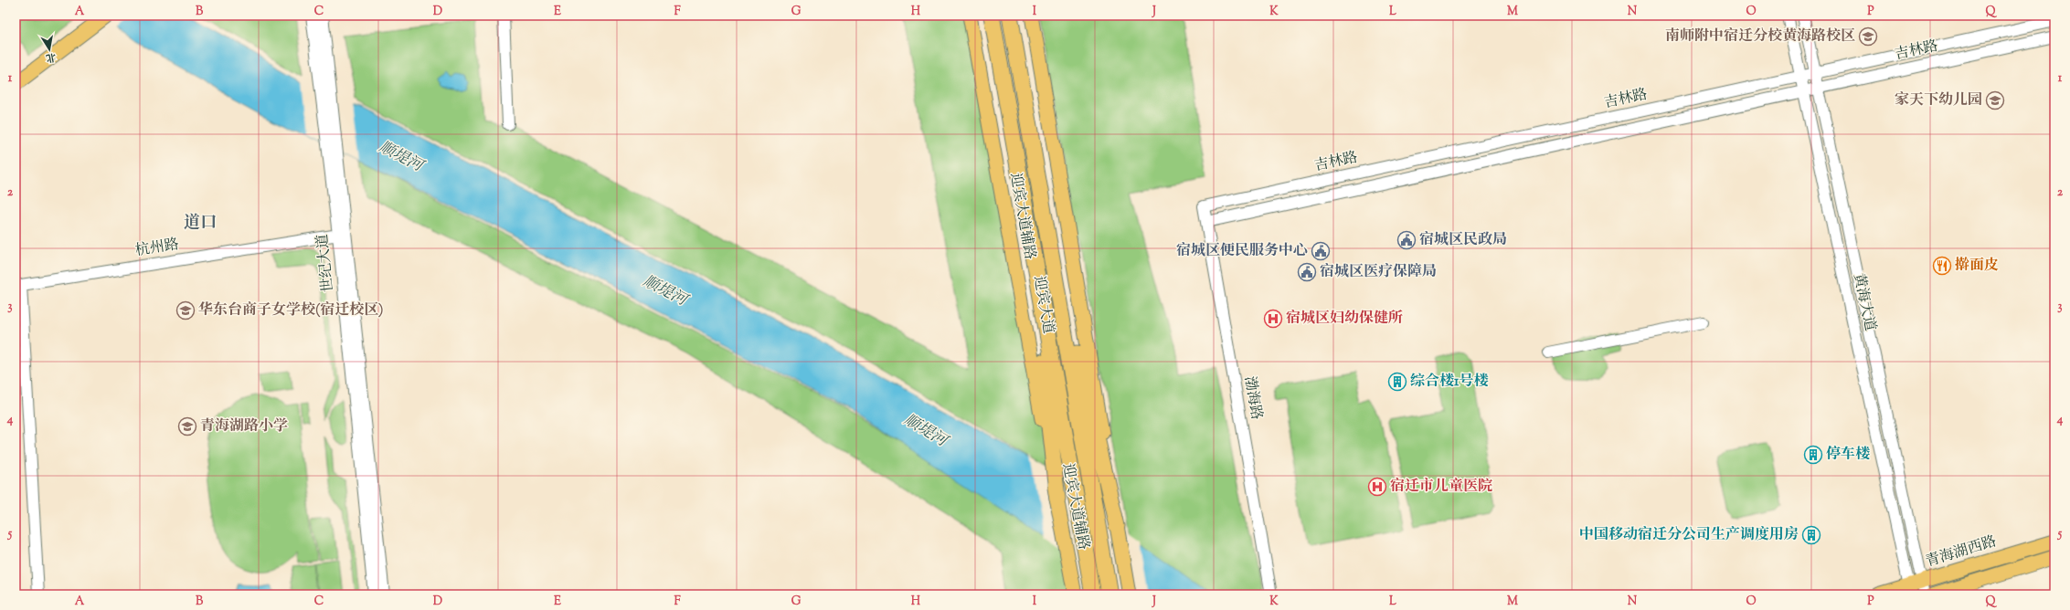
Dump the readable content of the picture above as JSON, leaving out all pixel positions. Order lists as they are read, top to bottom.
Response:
{
  "streets": {
    "highway": ["迎宾大道"],
    "main road": ["迎宾大道辅路", "青海湖西路"],
    "street": [
      "吉林路",
      "杭州路",
      "世纪大道",
      "黄海大道",
      "渤海路"
    ]
  },
  "crossings": [
    ["吉林路", "黄海大道"],
    ["吉林路", "渤海路"],
    ["杭州路", "世纪大道"],
    ["黄海大道", "青海湖西路"]
  ],
  "districts": ["道口"],
  "water": ["顺堤河"],
  "places": {
    "school or university": [
      "南师附中宿迁分校黄海路校区",
      "家天下幼儿园",
      "华东台商子女学校(宿迁校区)",
      "青海湖路小学"
    ],
    "public building": ["宿城区民政局", "宿城区便民服务中心", "宿城区医疗保障局"],
    "restaurant": ["擀面皮"],
    "hospital": ["宿城区妇幼保健所", "宿迁市儿童医院"],
    "building": ["综合楼1号楼", "停车楼", "中国移动宿迁分公司生产调度用房"]
  },
  "north": "bottom",
  "grid": {
    "columns": [
      "A",
      "B",
      "C",
      "D",
      "E",
      "F",
      "G",
      "H",
      "I",
      "J",
      "K",
      "L",
      "M",
      "N",
      "O",
      "P",
      "Q"
    ],
    "rows": [
      "1",
      "2",
      "3",
      "4",
      "5"
    ]
  }
}
